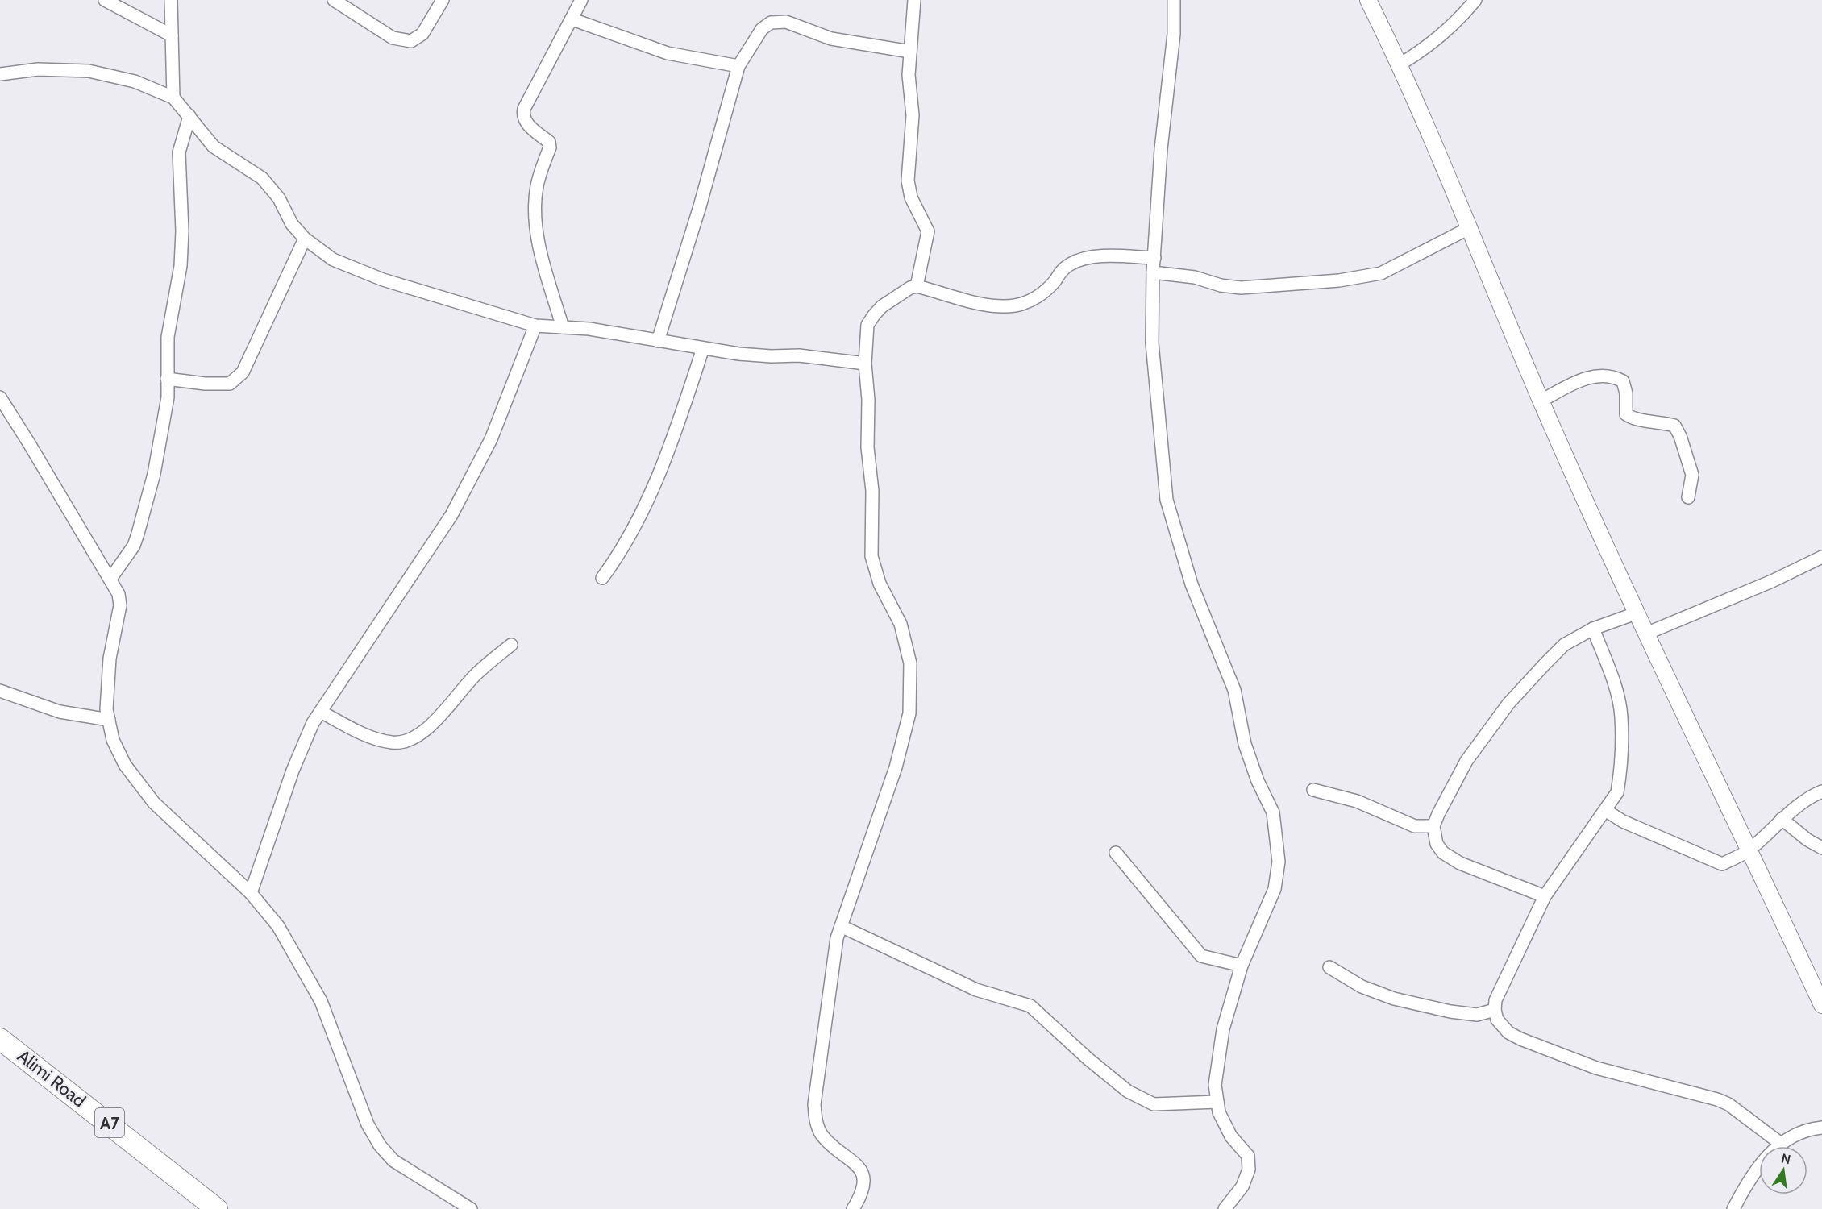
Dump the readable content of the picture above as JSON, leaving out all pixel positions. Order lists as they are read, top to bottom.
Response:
{
  "streets": {
    "highway": ["Alimi Road", "A7"]
  },
  "north": "top"
}
